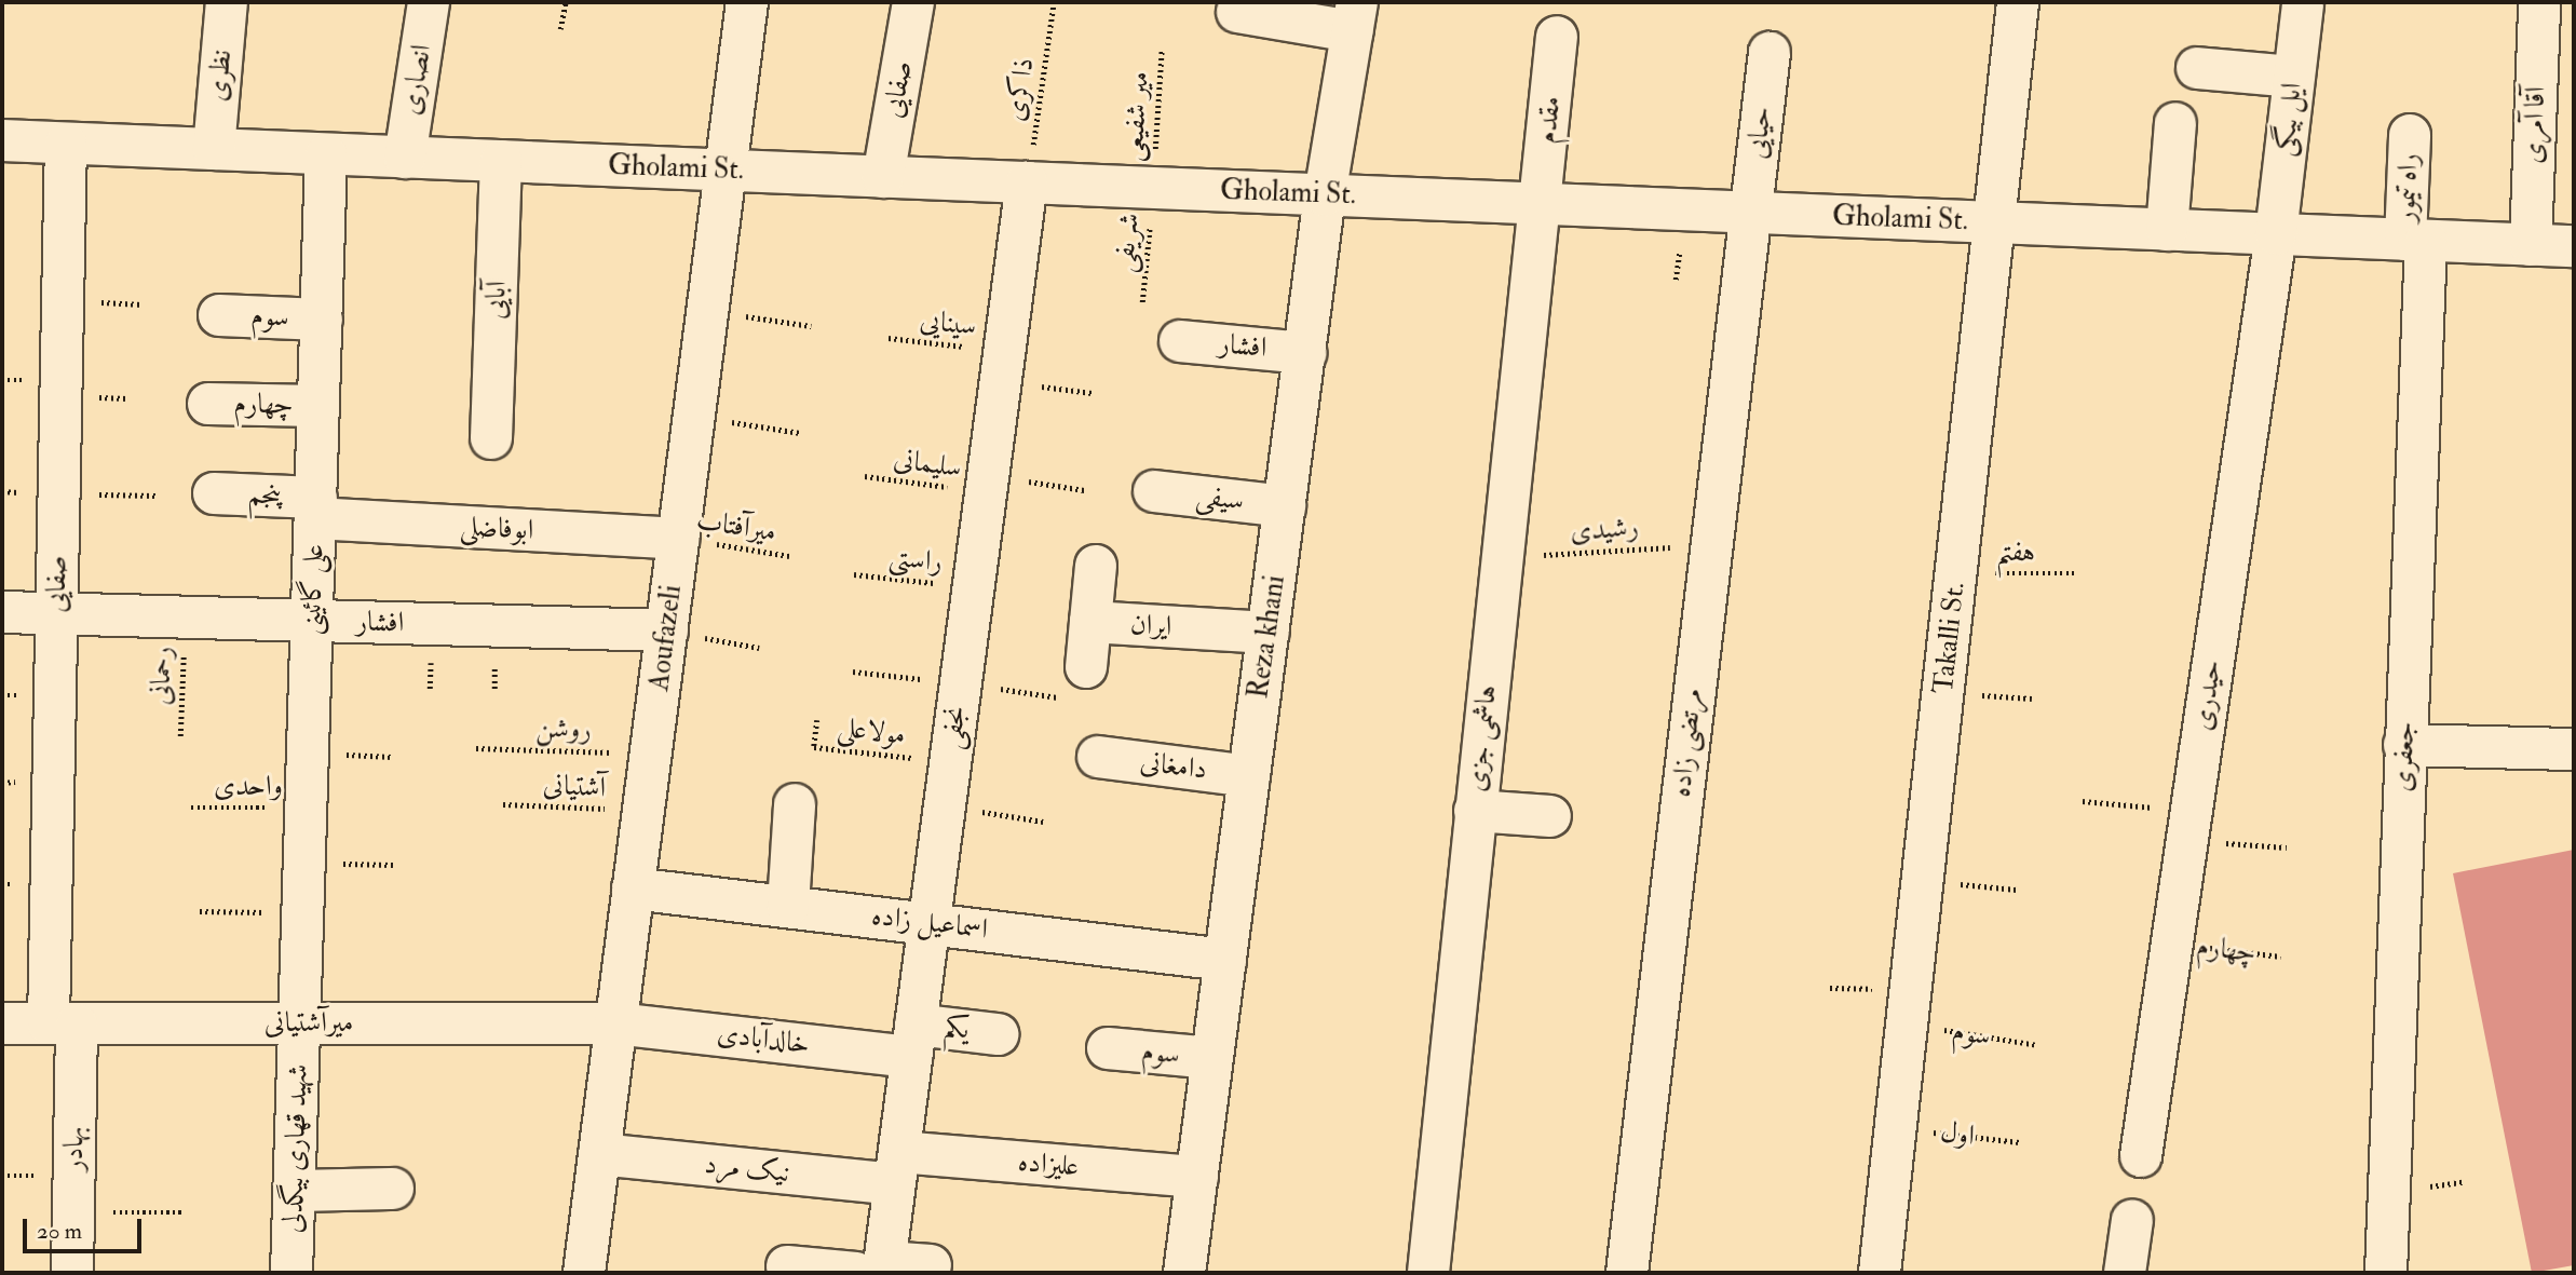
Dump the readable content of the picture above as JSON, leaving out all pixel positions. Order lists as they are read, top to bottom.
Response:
{
  "streets": {
    "street": [
      "نظری",
      "انصاری",
      "صفایی",
      "مقدم",
      "ایل بیگی",
      "آقا آمری",
      "حیایی",
      "Gholami St.",
      "راه تیمور",
      "آبایی",
      "سوم",
      "افشار",
      "چهارم",
      "پنجم",
      "سیفی",
      "ابوفاضلی",
      "علی گائینی",
      "ایران",
      "Reza khani",
      "Aoufazeli",
      "Takalli St.",
      "حیدری",
      "نجفی",
      "هاشمی جزی",
      "مرتضی زاده",
      "جعفری",
      "دامغانی",
      "اسماعیل زاده",
      "میرآشتیانی",
      "یکم",
      "خالدآبادی",
      "بهادر",
      "شهید قهاری بیگدلی",
      "علیزاده",
      "نیک مرد"
    ],
    "path": [
      "ذاکری",
      "میر شفیعی",
      "شریفی",
      "سینایی",
      "سلیمانی",
      "میرآفتاب",
      "رشیدی",
      "هفتم",
      "راستی",
      "رحمانی",
      "روشن",
      "مولاعلی",
      "واحدی",
      "آشتیانی",
      "اول"
    ]
  },
  "crossings": [
    ["نظری", "Gholami St."],
    ["انصاری", "Gholami St."],
    ["صفایی", "Gholami St."],
    ["صفایی", "افشار"],
    ["صفایی", "میرآشتیانی"],
    ["صفایی", "بهادر"],
    ["ذاکری", "Gholami St."],
    ["ذاکری", "نجفی"],
    ["میر شفیعی", "Gholami St."],
    ["میر شفیعی", "شریفی"],
    ["مقدم", "Gholami St."],
    ["مقدم", "هاشمی جزی"],
    ["ایل بیگی", "Gholami St."],
    ["ایل بیگی", "حیدری"],
    ["آقا آمری", "Gholami St."],
    ["حیایی", "Gholami St."],
    ["حیایی", "مرتضی زاده"],
    ["Gholami St.", "راه تیمور"],
    ["Gholami St.", "شریفی"],
    ["Gholami St.", "آبایی"],
    ["Gholami St.", "علی گائینی"],
    ["Gholami St.", "Reza khani"],
    ["Gholami St.", "Aoufazeli"],
    ["Gholami St.", "Takalli St."],
    ["Gholami St.", "حیدری"],
    ["Gholami St.", "نجفی"],
    ["Gholami St.", "هاشمی جزی"],
    ["Gholami St.", "مرتضی زاده"],
    ["Gholami St.", "جعفری"],
    ["راه تیمور", "جعفری"],
    ["سوم", "علی گائینی"],
    ["سوم", "Reza khani"],
    ["سوم", "Takalli St."],
    ["سینایی", "نجفی"],
    ["افشار", "علی گائینی"],
    ["افشار", "Reza khani"],
    ["افشار", "Aoufazeli"],
    ["افشار", "رحمانی"],
    ["چهارم", "علی گائینی"],
    ["چهارم", "حیدری"],
    ["سلیمانی", "نجفی"],
    ["پنجم", "ابوفاضلی"],
    ["پنجم", "علی گائینی"],
    ["سیفی", "Reza khani"],
    ["میرآفتاب", "ابوفاضلی"],
    ["میرآفتاب", "Aoufazeli"],
    ["ابوفاضلی", "علی گائینی"],
    ["ابوفاضلی", "Aoufazeli"],
    ["رشیدی", "هاشمی جزی"],
    ["رشیدی", "مرتضی زاده"],
    ["هفتم", "Takalli St."],
    ["راستی", "نجفی"],
    ["علی گائینی", "واحدی"],
    ["علی گائینی", "میرآشتیانی"],
    ["علی گائینی", "شهید قهاری بیگدلی"],
    ["ایران", "Reza khani"],
    ["Reza khani", "دامغانی"],
    ["Reza khani", "اسماعیل زاده"],
    ["Reza khani", "علیزاده"],
    ["Aoufazeli", "روشن"],
    ["Aoufazeli", "آشتیانی"],
    ["Aoufazeli", "اسماعیل زاده"],
    ["Aoufazeli", "میرآشتیانی"],
    ["Aoufazeli", "خالدآبادی"],
    ["Aoufazeli", "نیک مرد"],
    ["Takalli St.", "اول"],
    ["نجفی", "مولاعلی"],
    ["نجفی", "اسماعیل زاده"],
    ["نجفی", "یکم"],
    ["نجفی", "خالدآبادی"],
    ["نجفی", "علیزاده"],
    ["نجفی", "نیک مرد"],
    ["میرآشتیانی", "خالدآبادی"],
    ["میرآشتیانی", "بهادر"],
    ["میرآشتیانی", "شهید قهاری بیگدلی"],
    ["یکم", "خالدآبادی"],
    ["علیزاده", "نیک مرد"]
  ],
  "scale_bar": "20 m"
}
